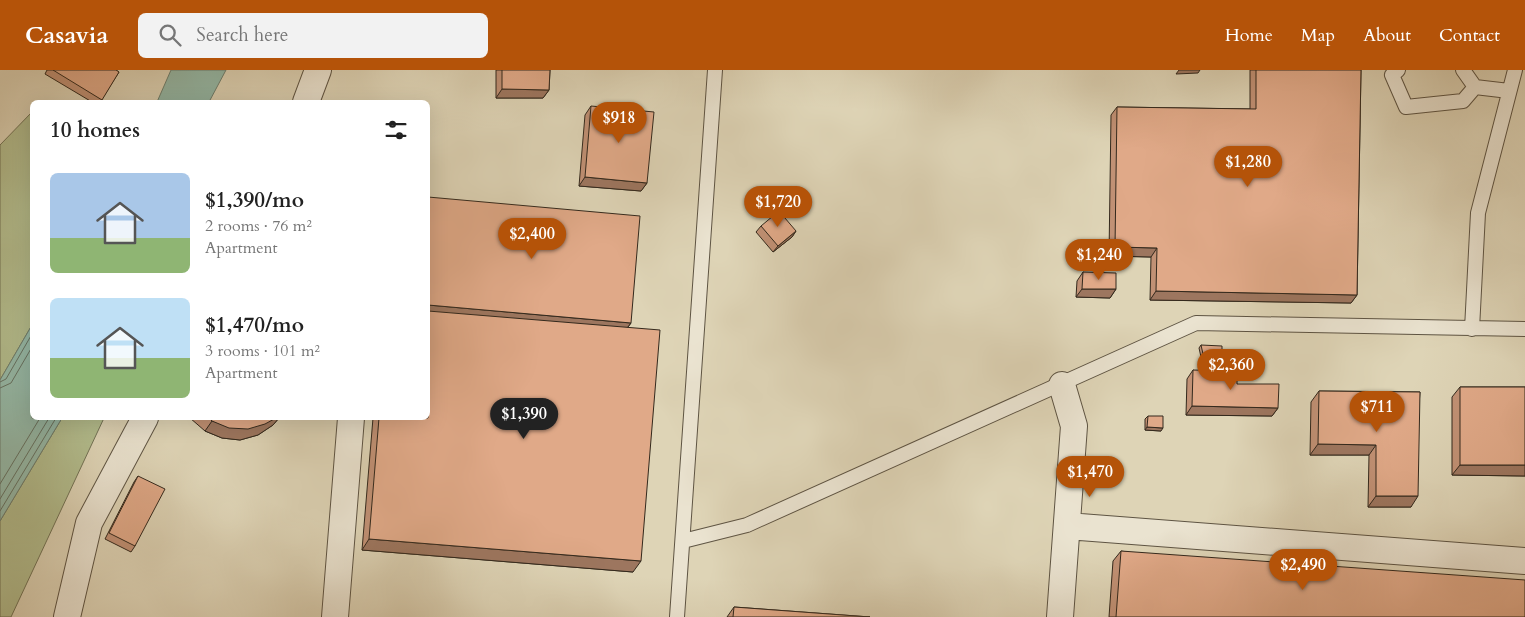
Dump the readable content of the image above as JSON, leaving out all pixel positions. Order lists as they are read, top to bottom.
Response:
{
  "page": {
    "header": "Casavia",
    "search": "Search here",
    "nav": [
      "Home",
      "Map",
      "About",
      "Contact"
    ],
    "heading": "10 homes",
    "price": [
      "$918",
      "$1,280",
      "$1,720",
      "$2,400",
      "$1,240",
      "$2,360",
      "$711",
      "$1,390",
      "$1,470",
      "$2,490"
    ],
    "list": [
      {
        "name": "$1,390/mo",
        "note": "2 rooms · 76 m² · Apartment"
      },
      {
        "name": "$1,470/mo",
        "note": "3 rooms · 101 m² · Apartment"
      }
    ]
  }
}
